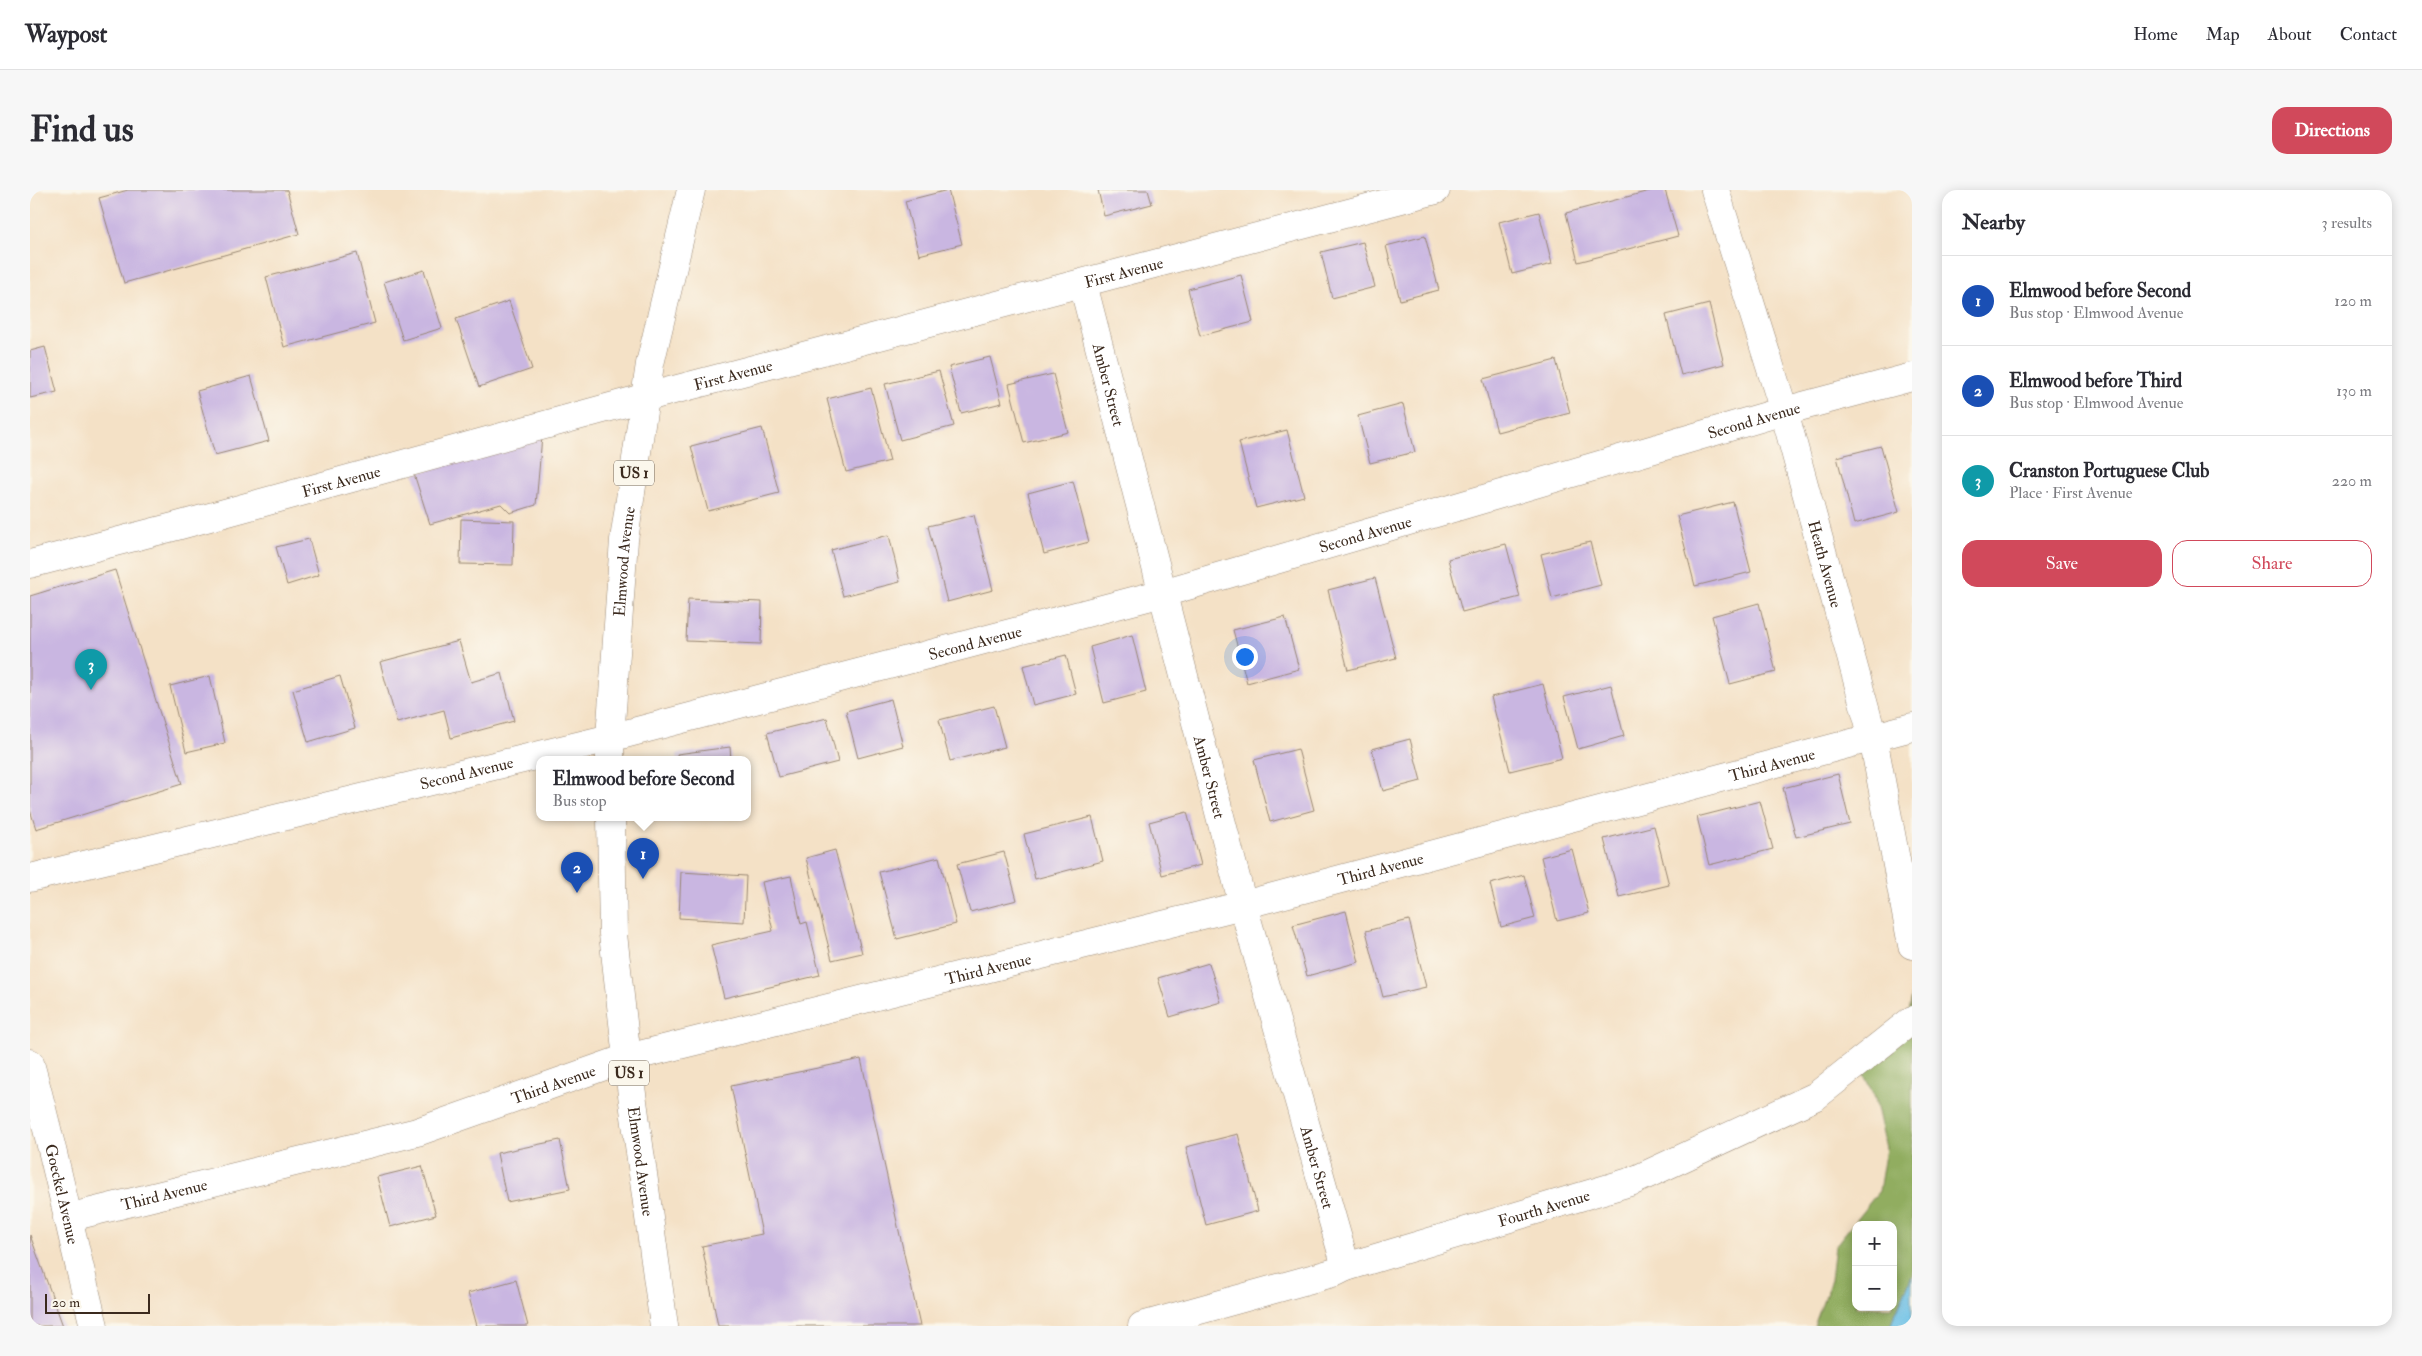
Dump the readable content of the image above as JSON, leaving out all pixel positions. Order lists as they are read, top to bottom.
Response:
{
  "streets": {
    "street": [
      "First Avenue",
      "Amber Street",
      "Second Avenue",
      "US 1",
      "Elmwood Avenue",
      "Heath Avenue",
      "Third Avenue",
      "Goeckel Avenue",
      "Fourth Avenue"
    ]
  },
  "crossings": [
    ["First Avenue", "Amber Street"],
    ["First Avenue", "Elmwood Avenue"],
    ["Amber Street", "Second Avenue"],
    ["Amber Street", "Third Avenue"],
    ["Amber Street", "Fourth Avenue"],
    ["Second Avenue", "Elmwood Avenue"],
    ["Second Avenue", "Heath Avenue"],
    ["Elmwood Avenue", "Third Avenue"],
    ["Heath Avenue", "Third Avenue"],
    ["Third Avenue", "Goeckel Avenue"]
  ],
  "scale_bar": "20 m",
  "page": {
    "header": "Waypost",
    "nav": [
      "Home",
      "Map",
      "About",
      "Contact"
    ],
    "buttons": [
      "Directions",
      ["Save", "Share"]
    ],
    "title": "Find us",
    "heading": ["Nearby", "3 results"],
    "list": [
      {
        "mark": "1",
        "name": "Elmwood before Second",
        "note": "Bus stop · Elmwood Avenue",
        "value": "120 m"
      },
      {
        "mark": "2",
        "name": "Elmwood before Third",
        "note": "Bus stop · Elmwood Avenue",
        "value": "130 m"
      },
      {
        "mark": "3",
        "name": "Cranston Portuguese Club",
        "note": "Place · First Avenue",
        "value": "220 m"
      }
    ],
    "pins": ["3", "1", "2"],
    "popup": ["Elmwood before Second", "Bus stop"],
    "map_buttons": ["+", "−"],
    "scale": "20 m"
  }
}
